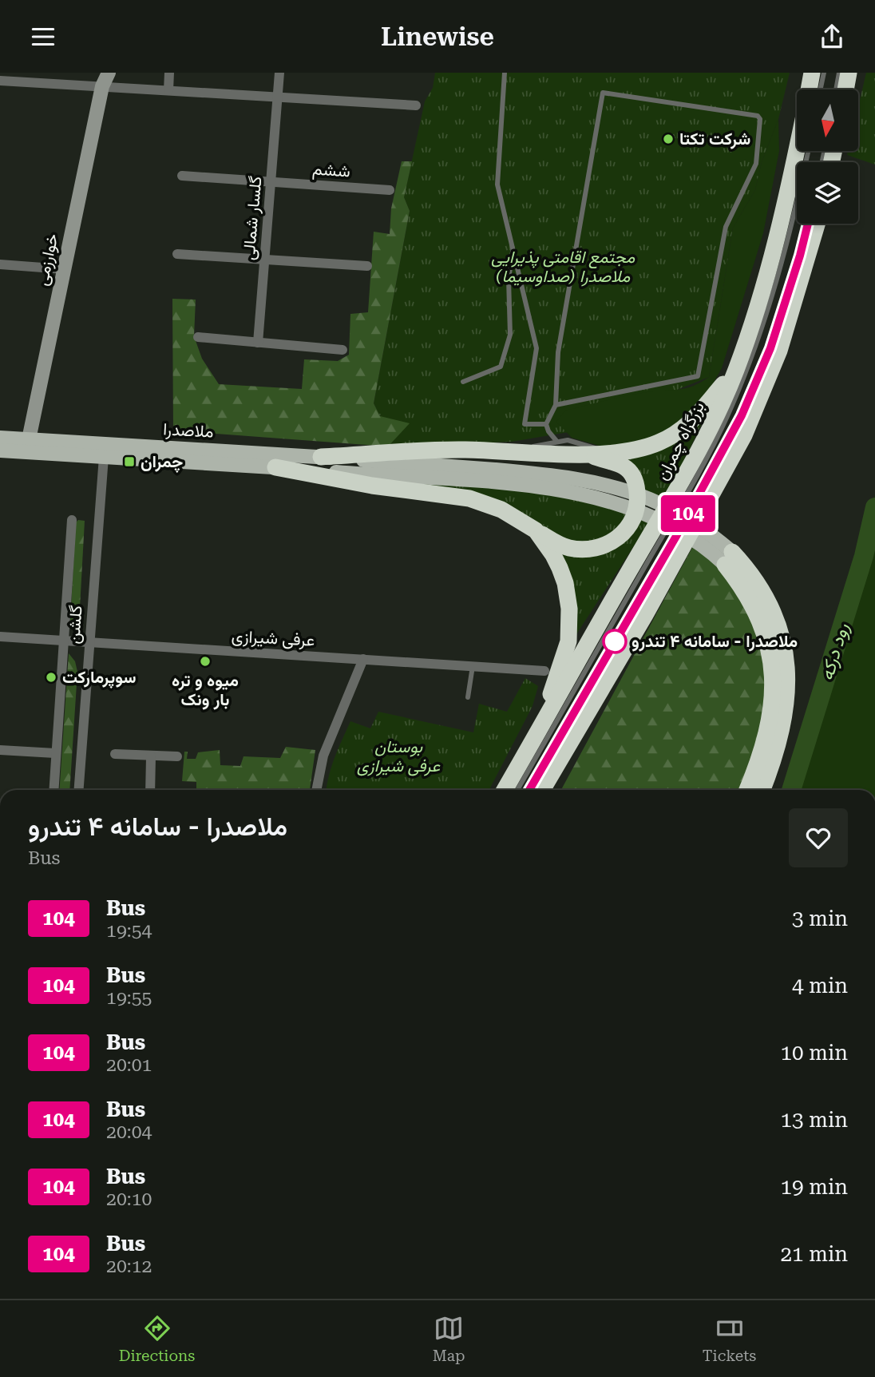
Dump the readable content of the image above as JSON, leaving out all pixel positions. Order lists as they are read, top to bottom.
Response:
{
  "streets": {
    "highway": ["بزرگراه چمران"],
    "main road": ["ملاصدرا"],
    "street": [
      "ششم",
      "گلسار شمالی",
      "خوارزمی",
      "گلشن",
      "عرفی شیرازی"
    ]
  },
  "crossings": [
    ["ششم", "گلسار شمالی"],
    ["خوارزمی", "ملاصدرا"],
    ["ملاصدرا", "گلشن"],
    ["گلشن", "عرفی شیرازی"]
  ],
  "water": ["رود درکه"],
  "parks": ["مجتمع اقامتی پذیرایی ملاصدرا (صداوسیما)", "بوستان عرفی شیرازی"],
  "places": {
    "other": [
      "شرکت تکتا",
      "ملاصدرا - سامانه ۴ تندرو",
      "میوه و تره بار ونک",
      "سوپرمارکت"
    ],
    "transit": ["چمران"]
  },
  "lines": ["bus line 104"],
  "north": "bottom",
  "page": {
    "header": "Linewise",
    "on_map": "104",
    "heading": ["ملاصدرا - سامانه ۴ تندرو", "Bus"],
    "list": [
      {
        "mark": "104",
        "name": "Bus",
        "note": "19:54",
        "value": "3 min"
      },
      {
        "mark": "104",
        "name": "Bus",
        "note": "19:55",
        "value": "4 min"
      },
      {
        "mark": "104",
        "name": "Bus",
        "note": "20:01",
        "value": "10 min"
      },
      {
        "mark": "104",
        "name": "Bus",
        "note": "20:04",
        "value": "13 min"
      },
      {
        "mark": "104",
        "name": "Bus",
        "note": "20:10",
        "value": "19 min"
      },
      {
        "mark": "104",
        "name": "Bus",
        "note": "20:12",
        "value": "21 min"
      }
    ],
    "tabs": ["Directions", "Map", "Tickets"]
  }
}
